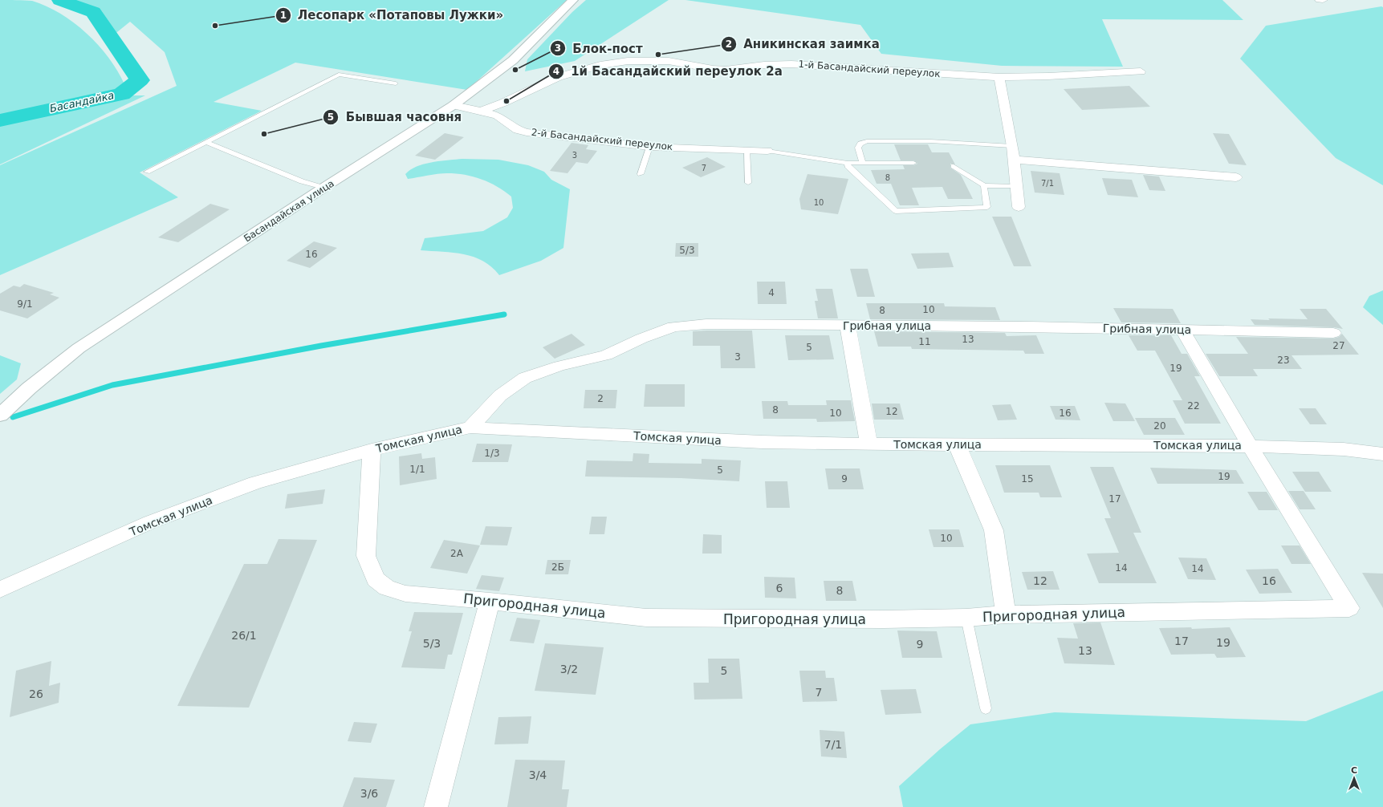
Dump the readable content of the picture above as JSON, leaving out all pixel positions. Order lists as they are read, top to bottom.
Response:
{
  "streets": {
    "street": [
      "1-й Басандайский переулок",
      "2-й Басандайский переулок",
      "Басандайская улица",
      "Грибная улица",
      "Томская улица",
      "Пригородная улица"
    ]
  },
  "crossings": [
    ["1-й Басандайский переулок", "2-й Басандайский переулок"],
    ["Грибная улица", "Томская улица"],
    ["Томская улица", "Пригородная улица"]
  ],
  "water": ["Басандайка"],
  "places": [
    "Лесопарк «Потаповы Лужки»",
    "Аникинская заимка",
    "Блок-пост",
    "1й Басандайский переулок 2а",
    "Бывшая часовня"
  ],
  "house_numbers": [
    "3",
    "7",
    "8",
    "7/1",
    "10",
    "5/3",
    "16",
    "4",
    "9/1",
    "10",
    "8",
    "13",
    "11",
    "27",
    "5",
    "3",
    "23",
    "19",
    "2",
    "22",
    "8",
    "12",
    "10",
    "16",
    "20",
    "1/3",
    "1/1",
    "5",
    "19",
    "9",
    "15",
    "17",
    "10",
    "2А",
    "2Б",
    "14",
    "14",
    "12",
    "16",
    "6",
    "8",
    "26/1",
    "17",
    "19",
    "5/3",
    "9",
    "13",
    "3/2",
    "5",
    "7",
    "26",
    "7/1",
    "3/4",
    "3/6"
  ],
  "north": "top"
}
